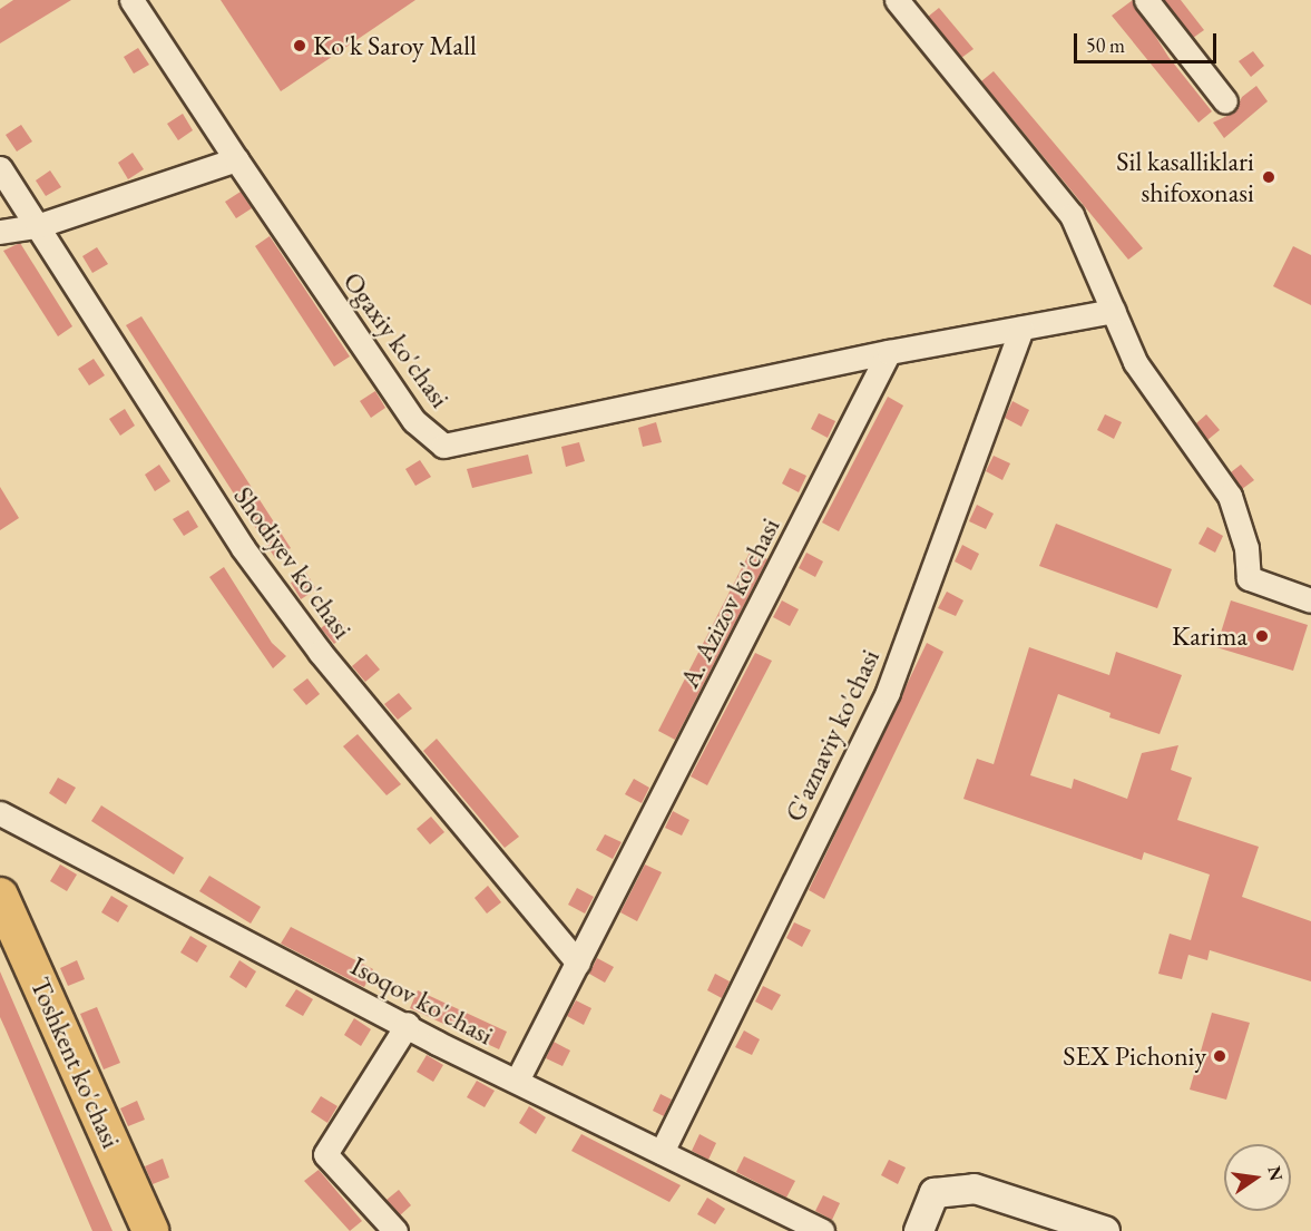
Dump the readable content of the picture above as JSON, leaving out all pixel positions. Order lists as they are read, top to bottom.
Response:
{
  "streets": {
    "main road": ["Toshkent ko'chasi"],
    "street": [
      "Ogaxiy ko'chasi",
      "Shodiyev ko'chasi",
      "A. Azizov ko'chasi",
      "G'aznaviy ko'chasi",
      "Isoqov ko'chasi"
    ]
  },
  "crossings": [
    ["Ogaxiy ko'chasi", "A. Azizov ko'chasi"],
    ["Shodiyev ko'chasi", "A. Azizov ko'chasi"],
    ["A. Azizov ko'chasi", "Isoqov ko'chasi"],
    ["G'aznaviy ko'chasi", "Isoqov ko'chasi"]
  ],
  "places": [
    "Ko'k Saroy Mall",
    "Sil kasalliklari shifoxonasi",
    "Karima",
    "SEX Pichoniy"
  ],
  "scale_bar": "50 m",
  "north": "right"
}
